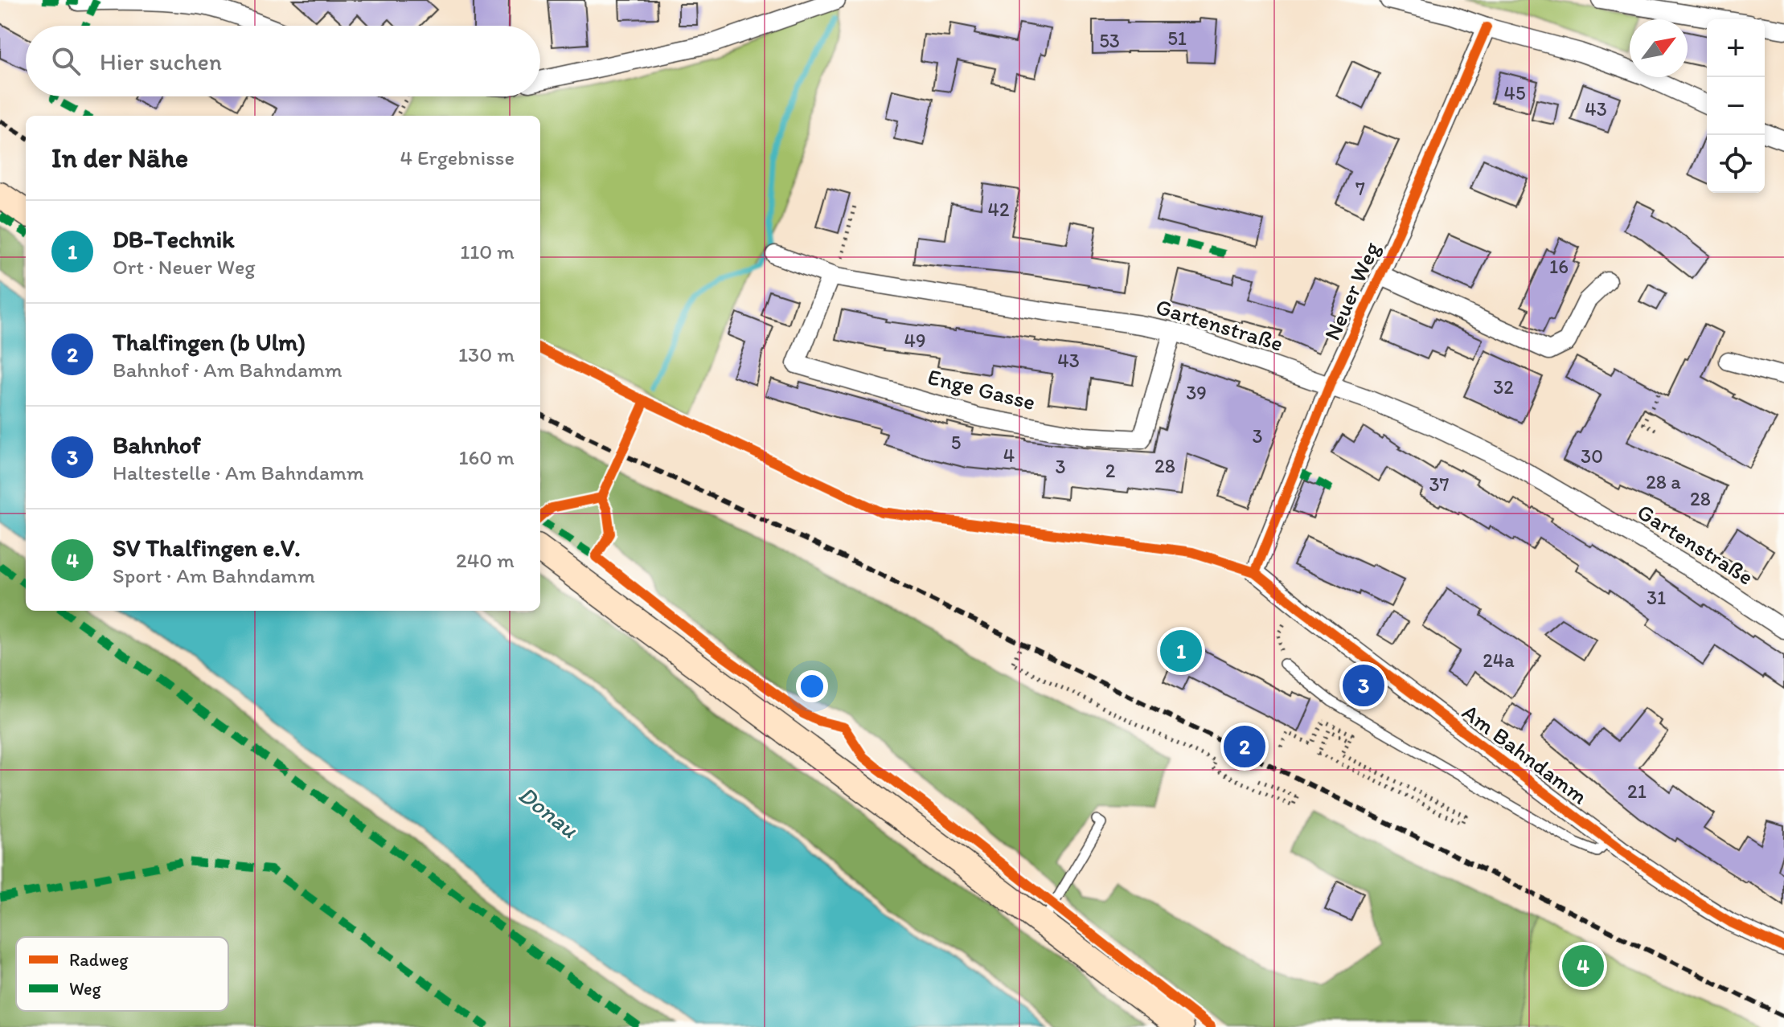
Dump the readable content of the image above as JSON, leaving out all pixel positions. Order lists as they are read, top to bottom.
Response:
{
  "streets": {
    "street": [
      "Neuer Weg",
      "Gartenstraße",
      "Enge Gasse",
      "Am Bahndamm"
    ]
  },
  "crossings": [
    ["Neuer Weg", "Gartenstraße"],
    ["Neuer Weg", "Am Bahndamm"],
    ["Gartenstraße", "Enge Gasse"]
  ],
  "water": ["Donau"],
  "house_numbers": [
    "51",
    "53",
    "45",
    "43",
    "7",
    "42",
    "16",
    "49",
    "43",
    "32",
    "39",
    "3",
    "5",
    "4",
    "30",
    "28",
    "3",
    "2",
    "28 a",
    "37",
    "28",
    "31",
    "24a",
    "21"
  ],
  "legend": ["Radweg", "Weg"],
  "north": "top right",
  "page": {
    "map_buttons": ["+", "−"],
    "search": "Hier suchen",
    "heading": ["In der Nähe", "4 Ergebnisse"],
    "list": [
      {
        "mark": "1",
        "name": "DB-Technik",
        "note": "Ort · Neuer Weg",
        "value": "110 m"
      },
      {
        "mark": "2",
        "name": "Thalfingen (b Ulm)",
        "note": "Bahnhof · Am Bahndamm",
        "value": "130 m"
      },
      {
        "mark": "3",
        "name": "Bahnhof",
        "note": "Haltestelle · Am Bahndamm",
        "value": "160 m"
      },
      {
        "mark": "4",
        "name": "SV Thalfingen e.V.",
        "note": "Sport · Am Bahndamm",
        "value": "240 m"
      }
    ],
    "pins": [
      "1",
      "3",
      "2",
      "4"
    ]
  }
}
